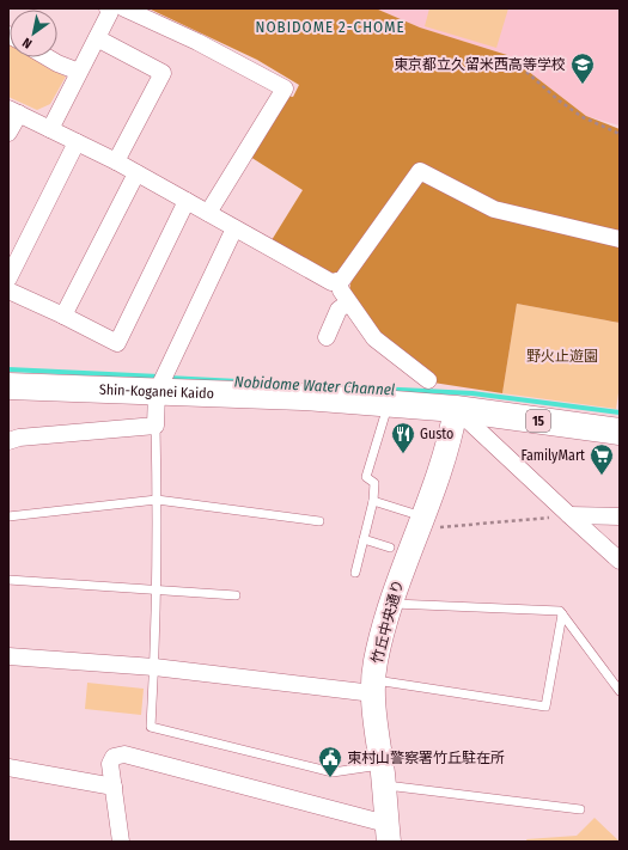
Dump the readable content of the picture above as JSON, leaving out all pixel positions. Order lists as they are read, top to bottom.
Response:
{
  "streets": {
    "main road": ["Shin-Koganei Kaido", "15"],
    "street": ["竹丘中央通り"]
  },
  "crossings": [
    ["Shin-Koganei Kaido", "竹丘中央通り"]
  ],
  "districts": ["NOBIDOME 2-CHOME"],
  "water": ["Nobidome Water Channel"],
  "parks": ["野火止遊園"],
  "places": {
    "school or university": ["東京都立久留米西高等学校"],
    "restaurant": ["Gusto"],
    "supermarket": ["FamilyMart"],
    "public building": ["東村山警察署竹丘駐在所"]
  },
  "north": "bottom left"
}
